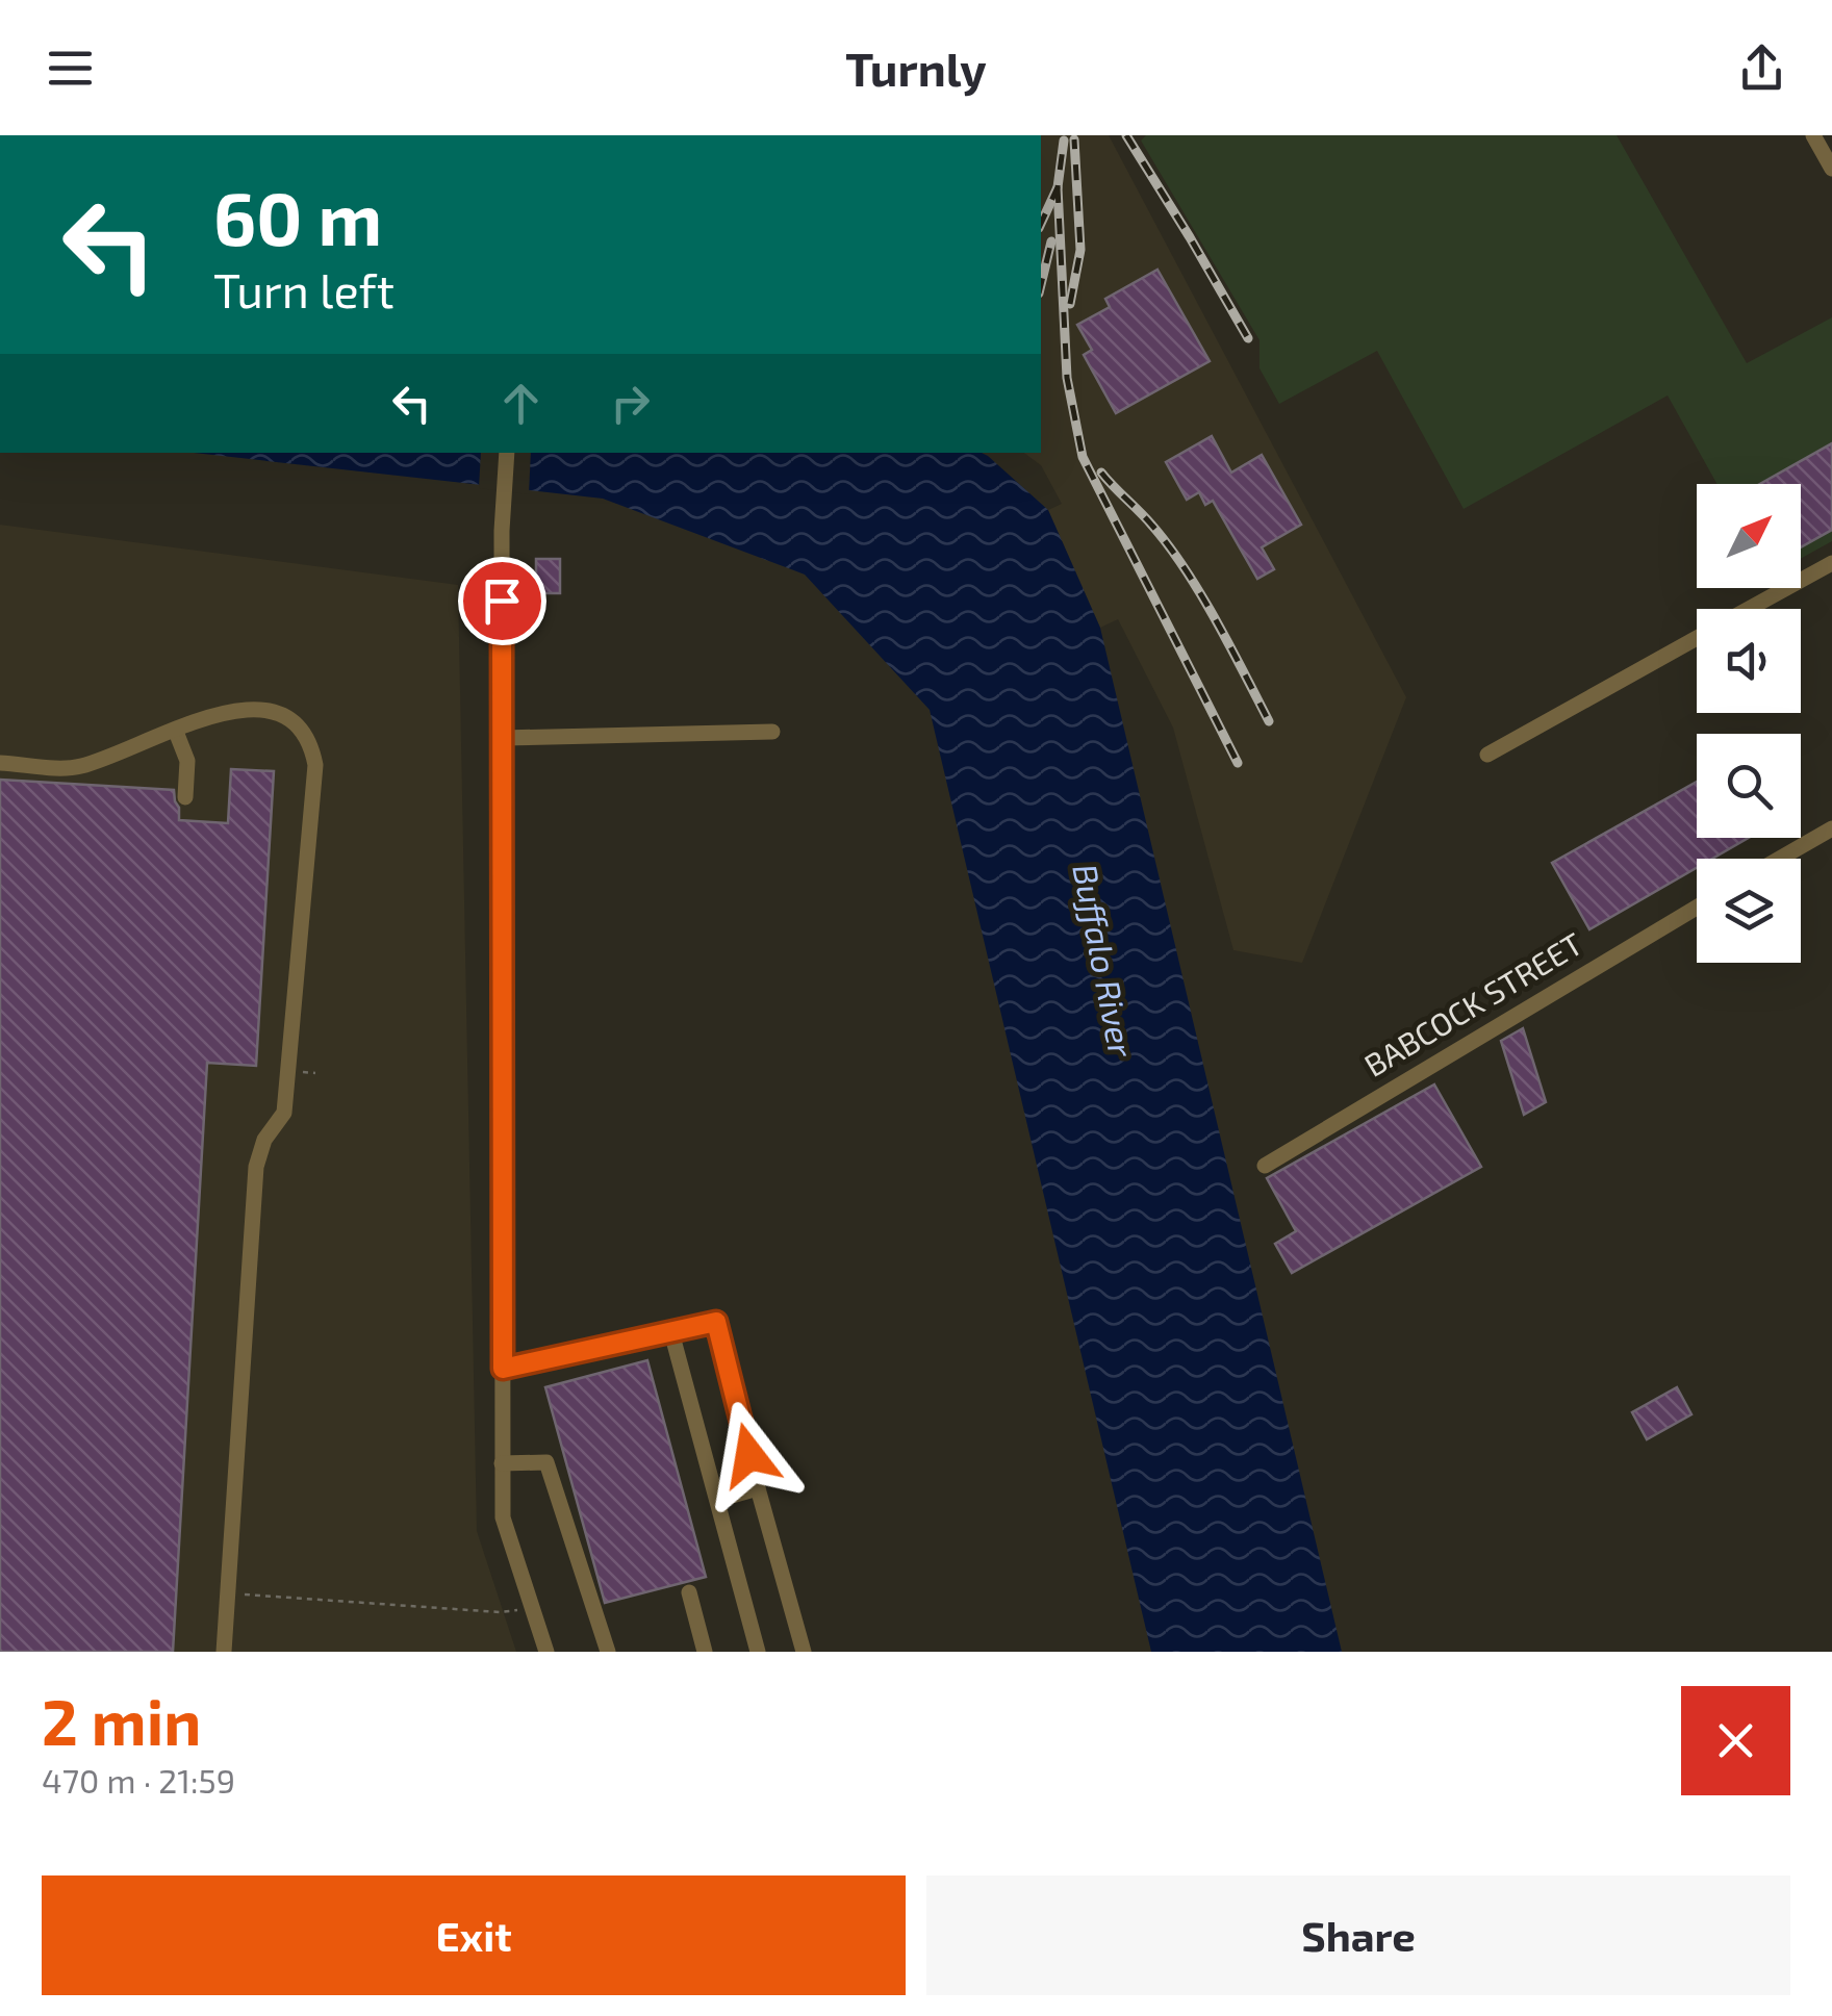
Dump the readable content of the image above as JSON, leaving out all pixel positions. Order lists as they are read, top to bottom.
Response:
{
  "streets": {
    "street": ["BABCOCK STREET"]
  },
  "water": ["Buffalo River"],
  "north": "top right",
  "page": {
    "header": "Turnly",
    "turn": ["60 m", "Turn left"],
    "heading": ["2 min", "470 m · 21:59"],
    "buttons": ["Exit", "Share"]
  }
}
